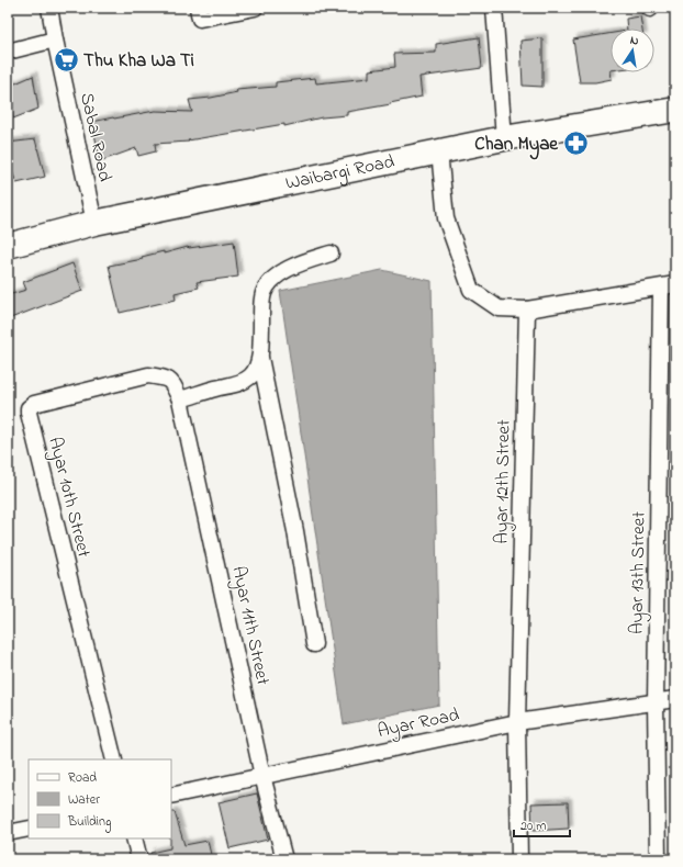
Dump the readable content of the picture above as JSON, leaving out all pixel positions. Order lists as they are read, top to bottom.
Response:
{
  "streets": {
    "main road": ["Waibargi Road"],
    "street": [
      "Sabal Road",
      "Ayar 12th Street",
      "Ayar 10th Street",
      "Ayar 13th Street",
      "Ayar 11th Street",
      "Ayar Road"
    ]
  },
  "crossings": [
    ["Sabal Road", "Waibargi Road"],
    ["Ayar 12th Street", "Ayar Road"],
    ["Ayar 10th Street", "Ayar 11th Street"],
    ["Ayar 13th Street", "Ayar Road"],
    ["Ayar 11th Street", "Ayar Road"]
  ],
  "places": {
    "supermarket": ["Thu Kha Wa Ti"],
    "pharmacy": ["Chan Myae"]
  },
  "legend": ["Road", "Water", "Building"],
  "scale_bar": "20 m",
  "north": "top"
}
